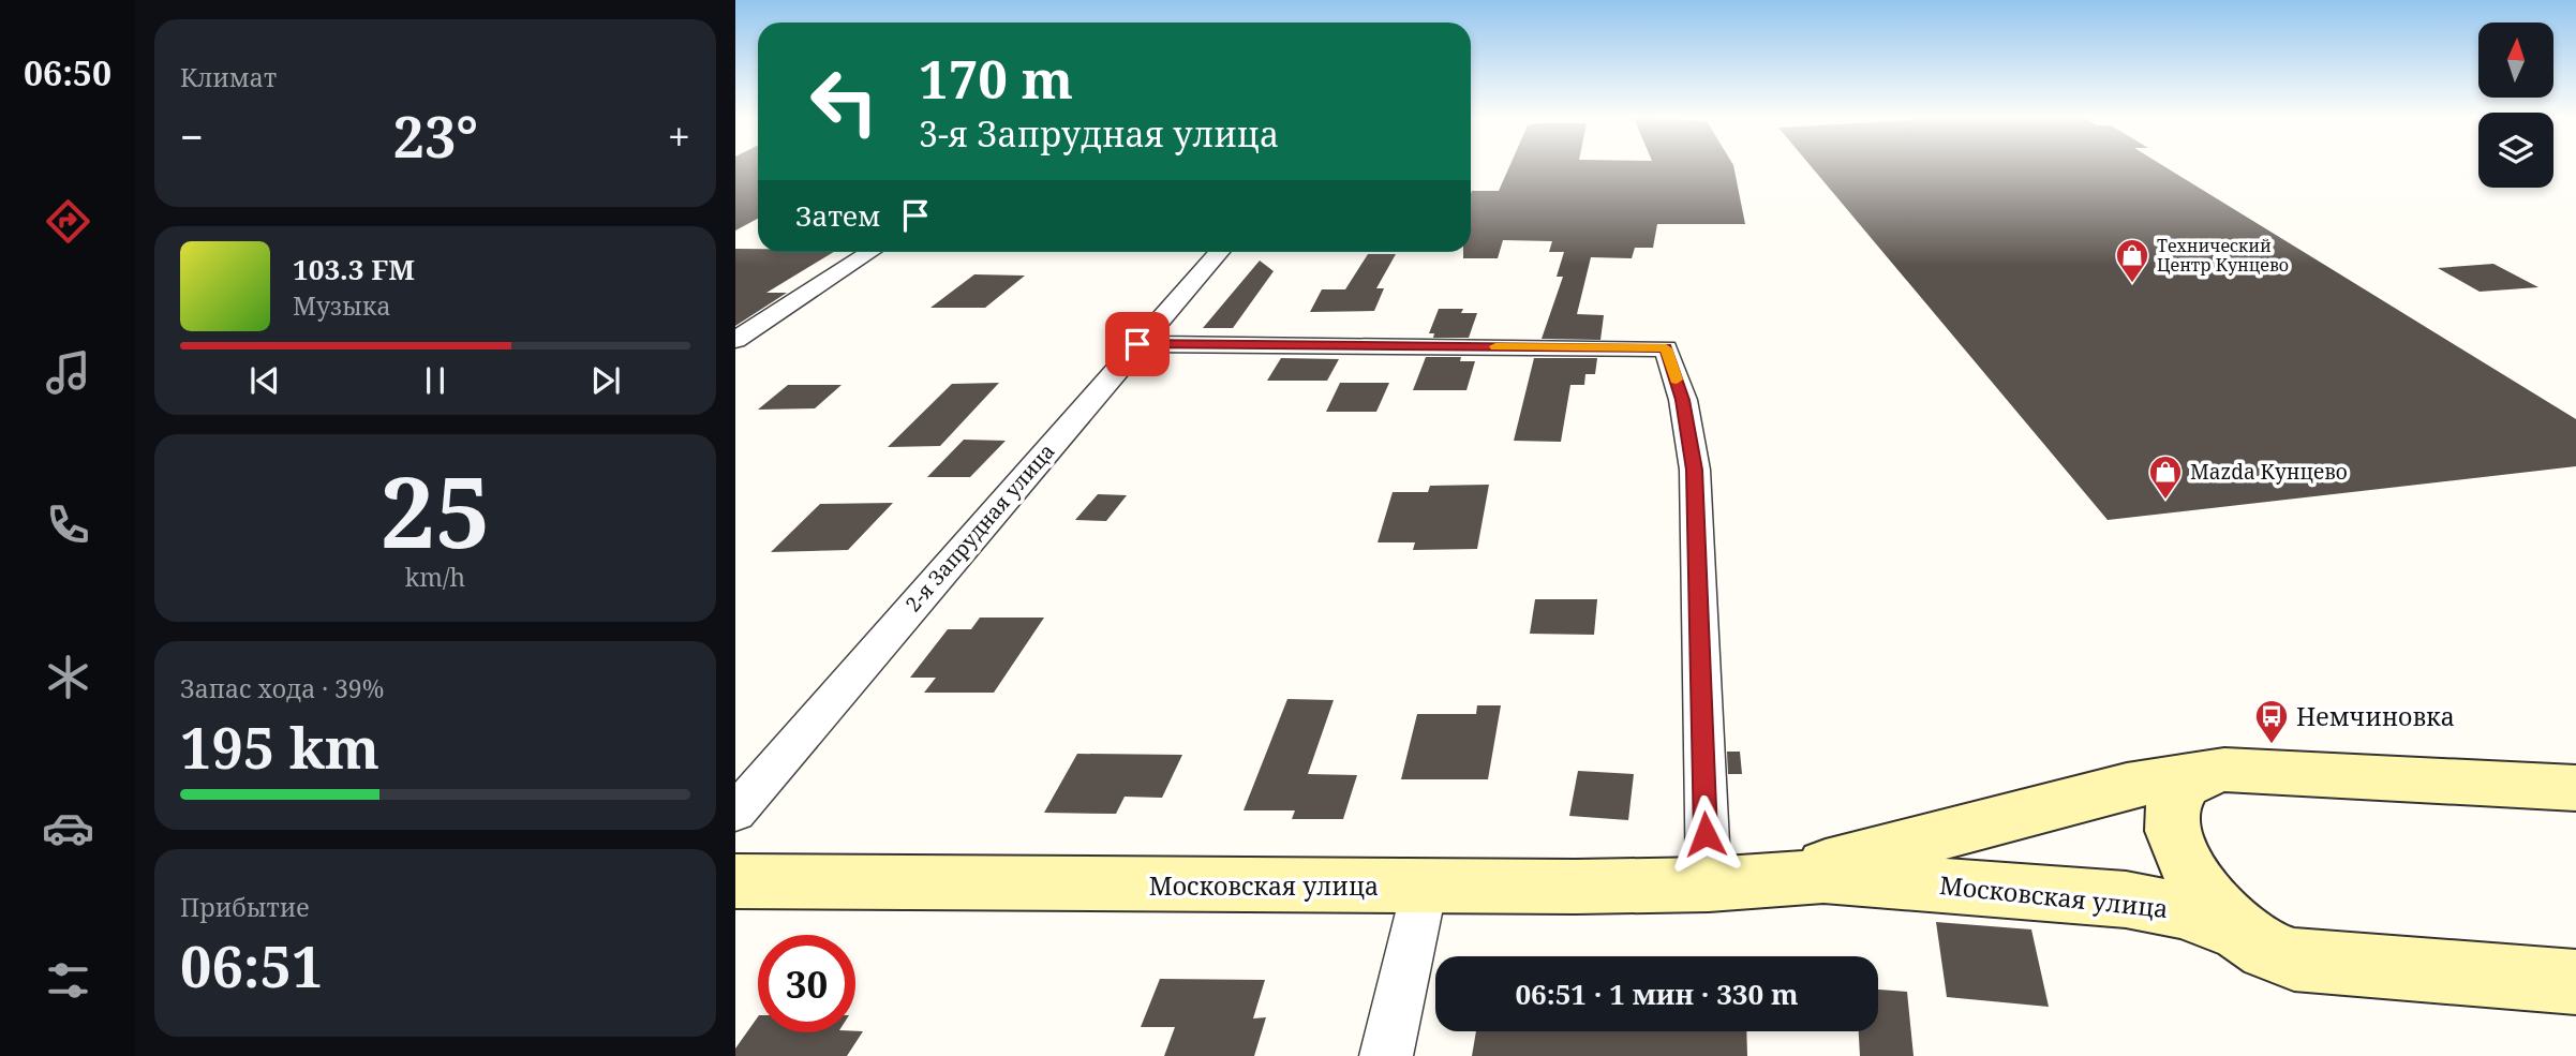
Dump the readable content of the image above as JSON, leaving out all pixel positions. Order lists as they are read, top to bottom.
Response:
{
  "streets": {
    "street": ["2-я Запрудная улица", "Московская улица"]
  },
  "places": {
    "shop": ["Технический Центр Кунцево", "Mazda Кунцево"],
    "bus stop": ["Немчиновка"]
  },
  "north": "top",
  "page": {
    "tabs": "06:50",
    "tile": [
      "Климат",
      ["25", "km/h"],
      ["Запас хода · 39%", "195 km"],
      ["Прибытие", "06:51"]
    ],
    "turn": ["170 m", "3-я Запрудная улица"],
    "heat": ["−", "23°", "+"],
    "then": "Затем",
    "song": ["103.3 FM", "Музыка"],
    "limit": "30",
    "trip": "06:51 · 1 мин · 330 m"
  }
}
